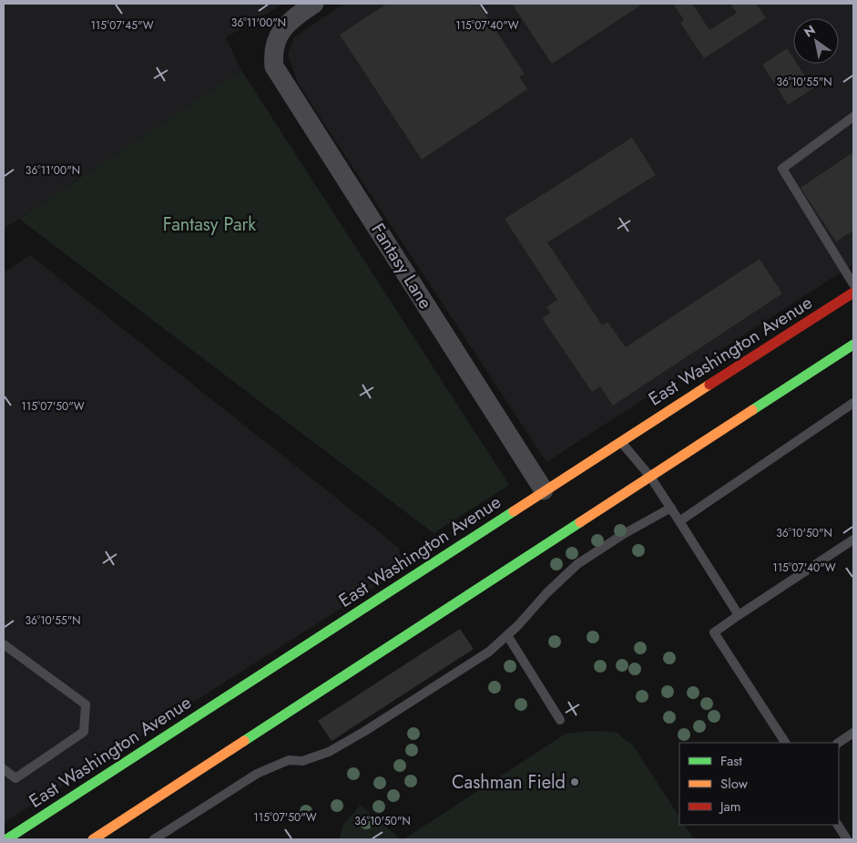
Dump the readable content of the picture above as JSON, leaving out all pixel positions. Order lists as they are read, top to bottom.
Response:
{
  "streets": {
    "main road": ["East Washington Avenue"],
    "street": ["Fantasy Lane"]
  },
  "crossings": [
    ["Fantasy Lane", "East Washington Avenue"]
  ],
  "parks": ["Fantasy Park"],
  "places": ["Cashman Field"],
  "legend": ["Fast", "Slow", "Jam"],
  "north": "top left",
  "coordinates": [
    "36°11'00\"N",
    "115°07'45\"W",
    "115°07'40\"W",
    "36°10'55\"N",
    "115°07'50\"W",
    "36°10'50\"N"
  ]
}
